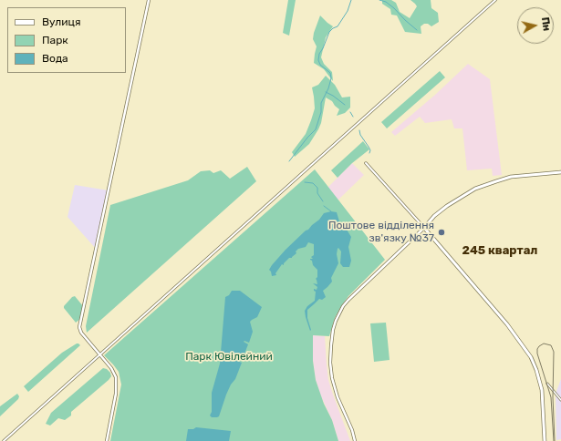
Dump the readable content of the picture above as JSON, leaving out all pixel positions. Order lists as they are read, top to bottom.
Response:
{
  "districts": ["245 квартал"],
  "parks": ["Парк Ювілейний"],
  "places": ["Поштове відділення зв'язку №37"],
  "legend": ["Вулиця", "Парк", "Вода"],
  "north": "right"
}
